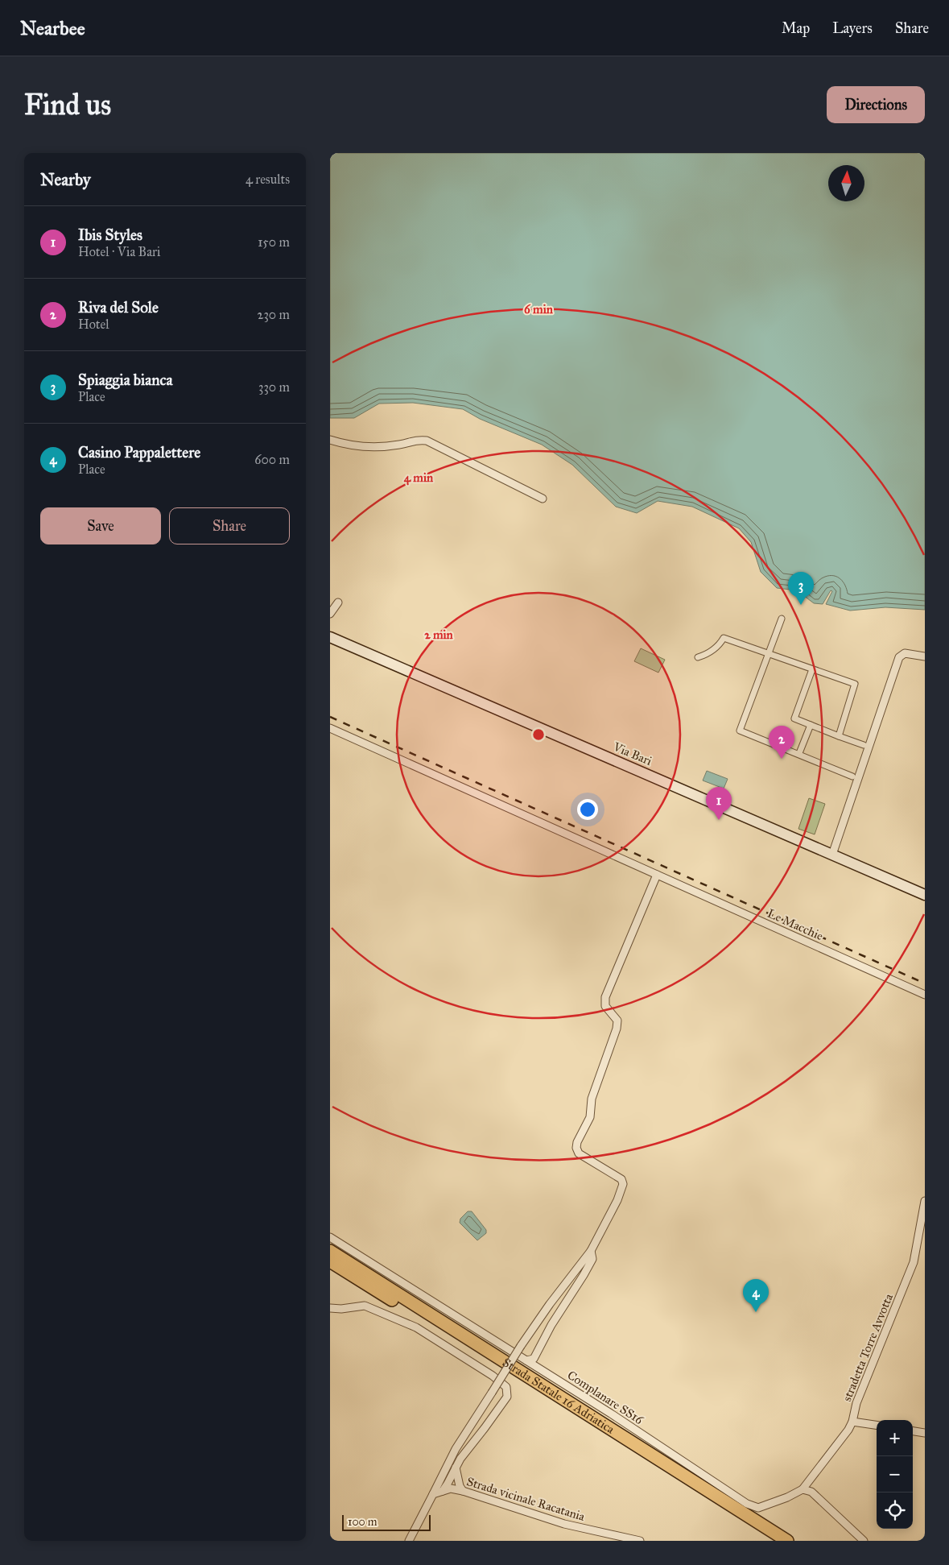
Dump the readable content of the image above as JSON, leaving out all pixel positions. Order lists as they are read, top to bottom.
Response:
{
  "streets": {
    "highway": ["Strada Statale 16 Adriatica"],
    "main road": ["Via Bari"],
    "street": [
      "Le Macchie",
      "stradetta Torre Avvotta",
      "Complanare SS16",
      "Strada vicinale Racatania"
    ]
  },
  "crossings": [
    ["stradetta Torre Avvotta", "Complanare SS16"]
  ],
  "scale_bar": "100 m",
  "north": "top",
  "page": {
    "header": "Nearbee",
    "nav": ["Map", "Layers", "Share"],
    "buttons": [
      "Directions",
      ["Save", "Share"]
    ],
    "title": "Find us",
    "heading": ["Nearby", "4 results"],
    "list": [
      {
        "mark": "1",
        "name": "Ibis Styles",
        "note": "Hotel · Via Bari",
        "value": "150 m"
      },
      {
        "mark": "2",
        "name": "Riva del Sole",
        "note": "Hotel",
        "value": "230 m"
      },
      {
        "mark": "3",
        "name": "Spiaggia bianca",
        "note": "Place",
        "value": "330 m"
      },
      {
        "mark": "4",
        "name": "Casino Pappalettere",
        "note": "Place",
        "value": "600 m"
      }
    ],
    "pins": [
      "3",
      "2",
      "1",
      "4"
    ],
    "map_buttons": ["+", "−"],
    "scale": "100 m"
  },
  "rings": ["6 min", "4 min", "2 min"]
}
